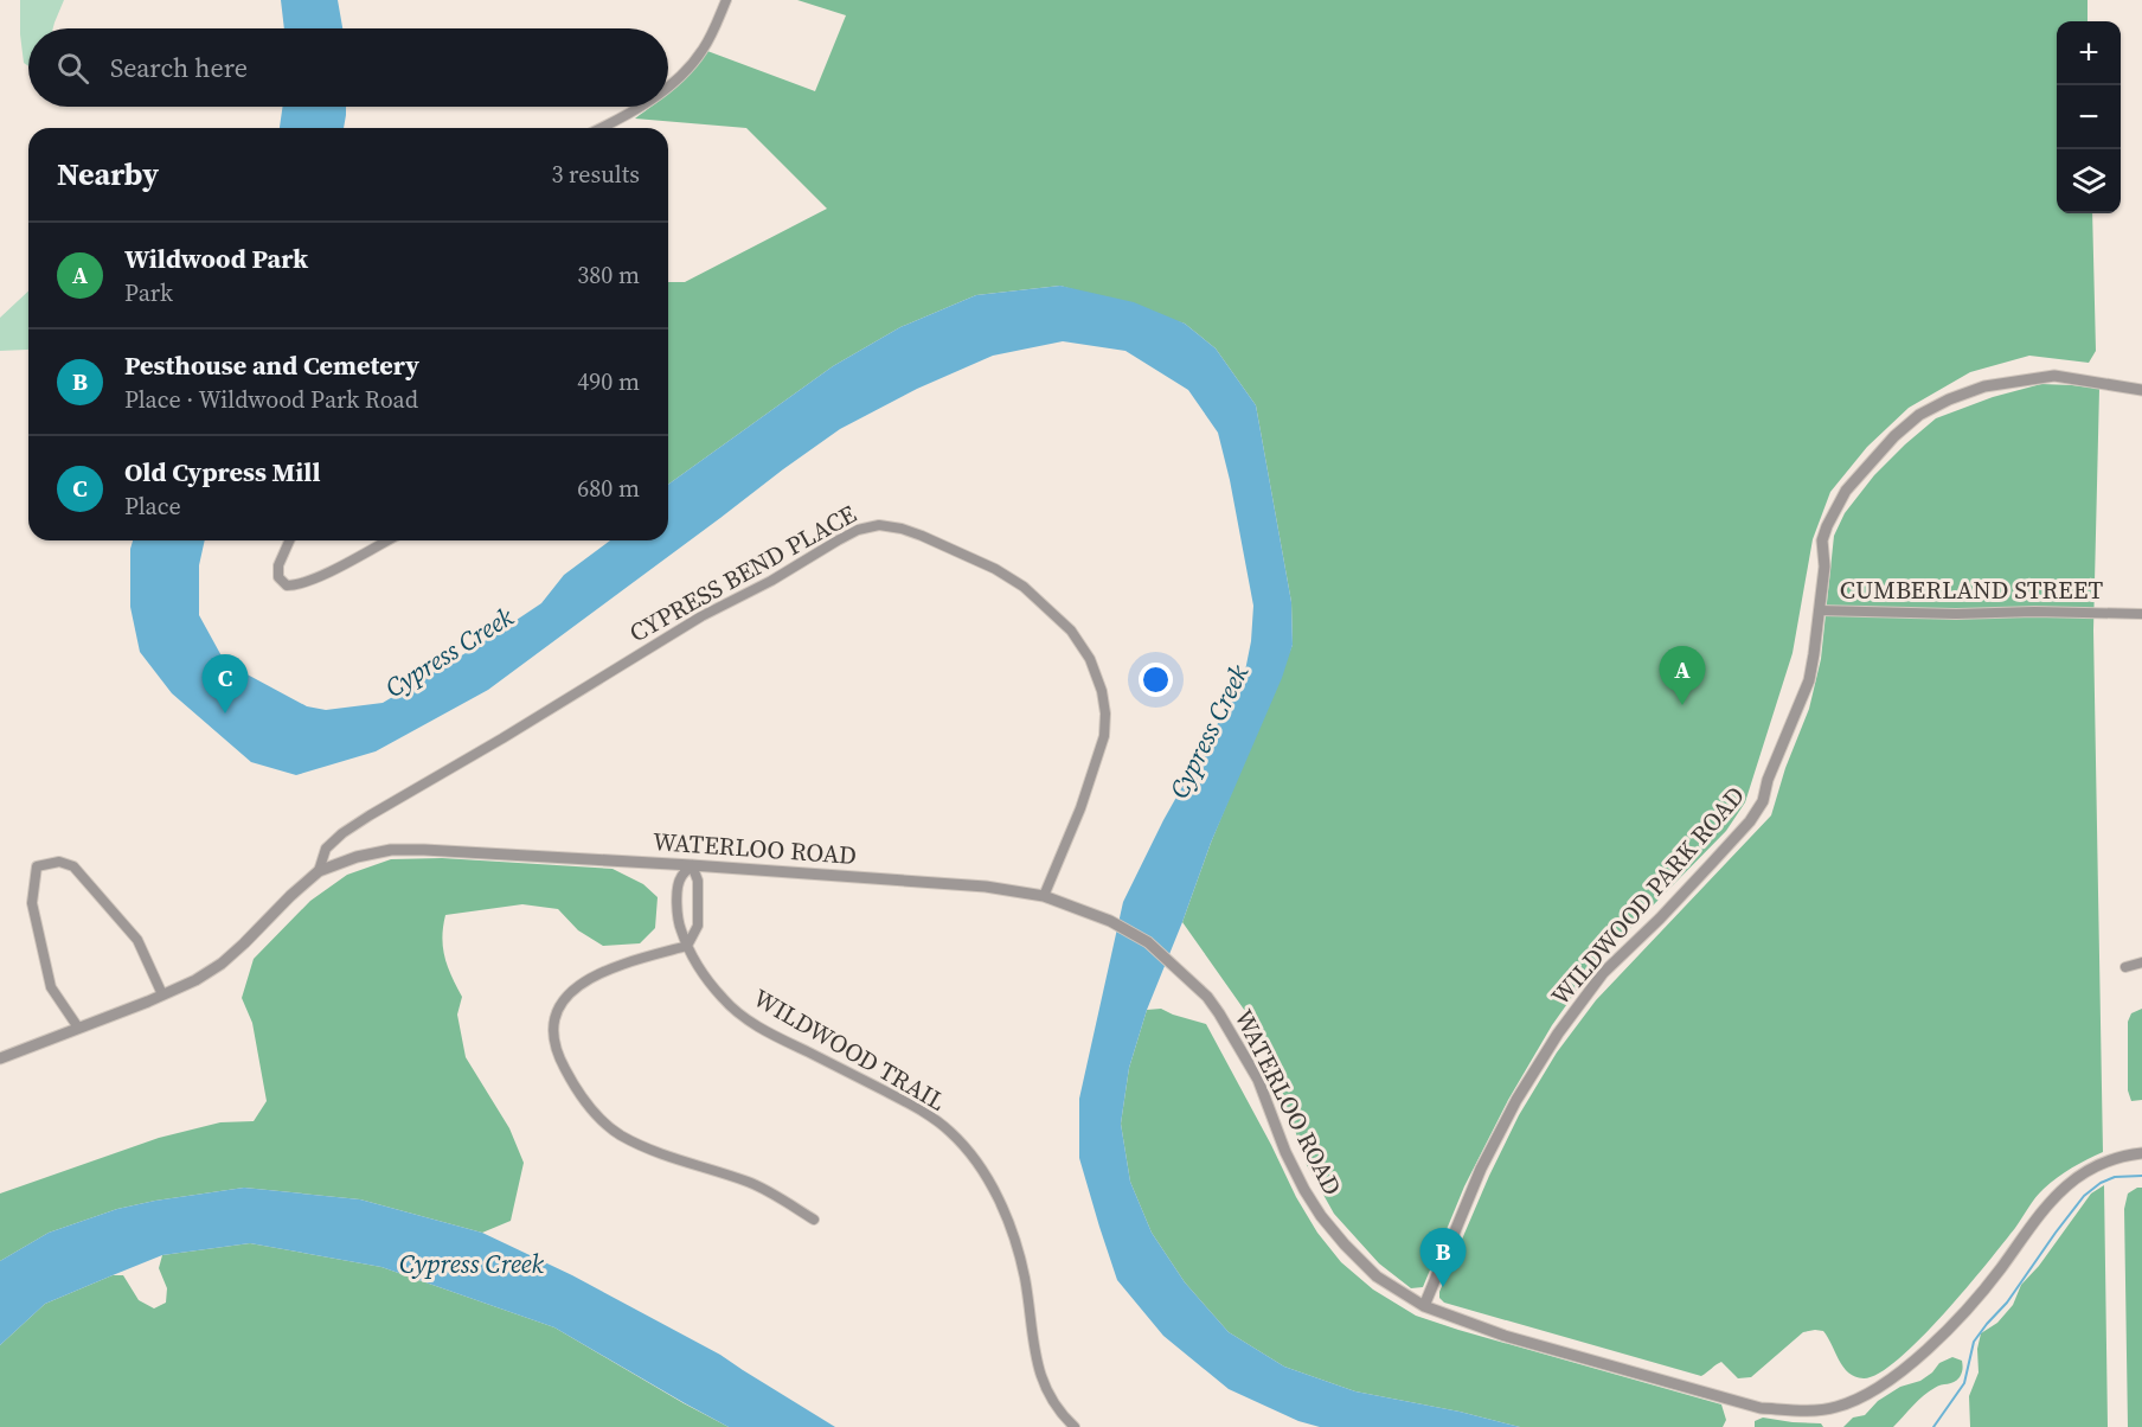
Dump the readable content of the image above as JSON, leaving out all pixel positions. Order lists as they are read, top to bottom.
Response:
{
  "streets": {
    "street": [
      "CYPRESS BEND PLACE",
      "CUMBERLAND STREET",
      "WATERLOO ROAD",
      "WILDWOOD PARK ROAD",
      "WILDWOOD TRAIL"
    ]
  },
  "crossings": [
    ["CYPRESS BEND PLACE", "WATERLOO ROAD"],
    ["CUMBERLAND STREET", "WILDWOOD PARK ROAD"],
    ["WATERLOO ROAD", "WILDWOOD PARK ROAD"],
    ["WATERLOO ROAD", "WILDWOOD TRAIL"]
  ],
  "water": ["Cypress Creek"],
  "page": {
    "map_buttons": ["+", "−"],
    "search": "Search here",
    "heading": ["Nearby", "3 results"],
    "list": [
      {
        "mark": "A",
        "name": "Wildwood Park",
        "note": "Park",
        "value": "380 m"
      },
      {
        "mark": "B",
        "name": "Pesthouse and Cemetery",
        "note": "Place · Wildwood Park Road",
        "value": "490 m"
      },
      {
        "mark": "C",
        "name": "Old Cypress Mill",
        "note": "Place",
        "value": "680 m"
      }
    ],
    "pins": ["A", "C", "B"]
  }
}
